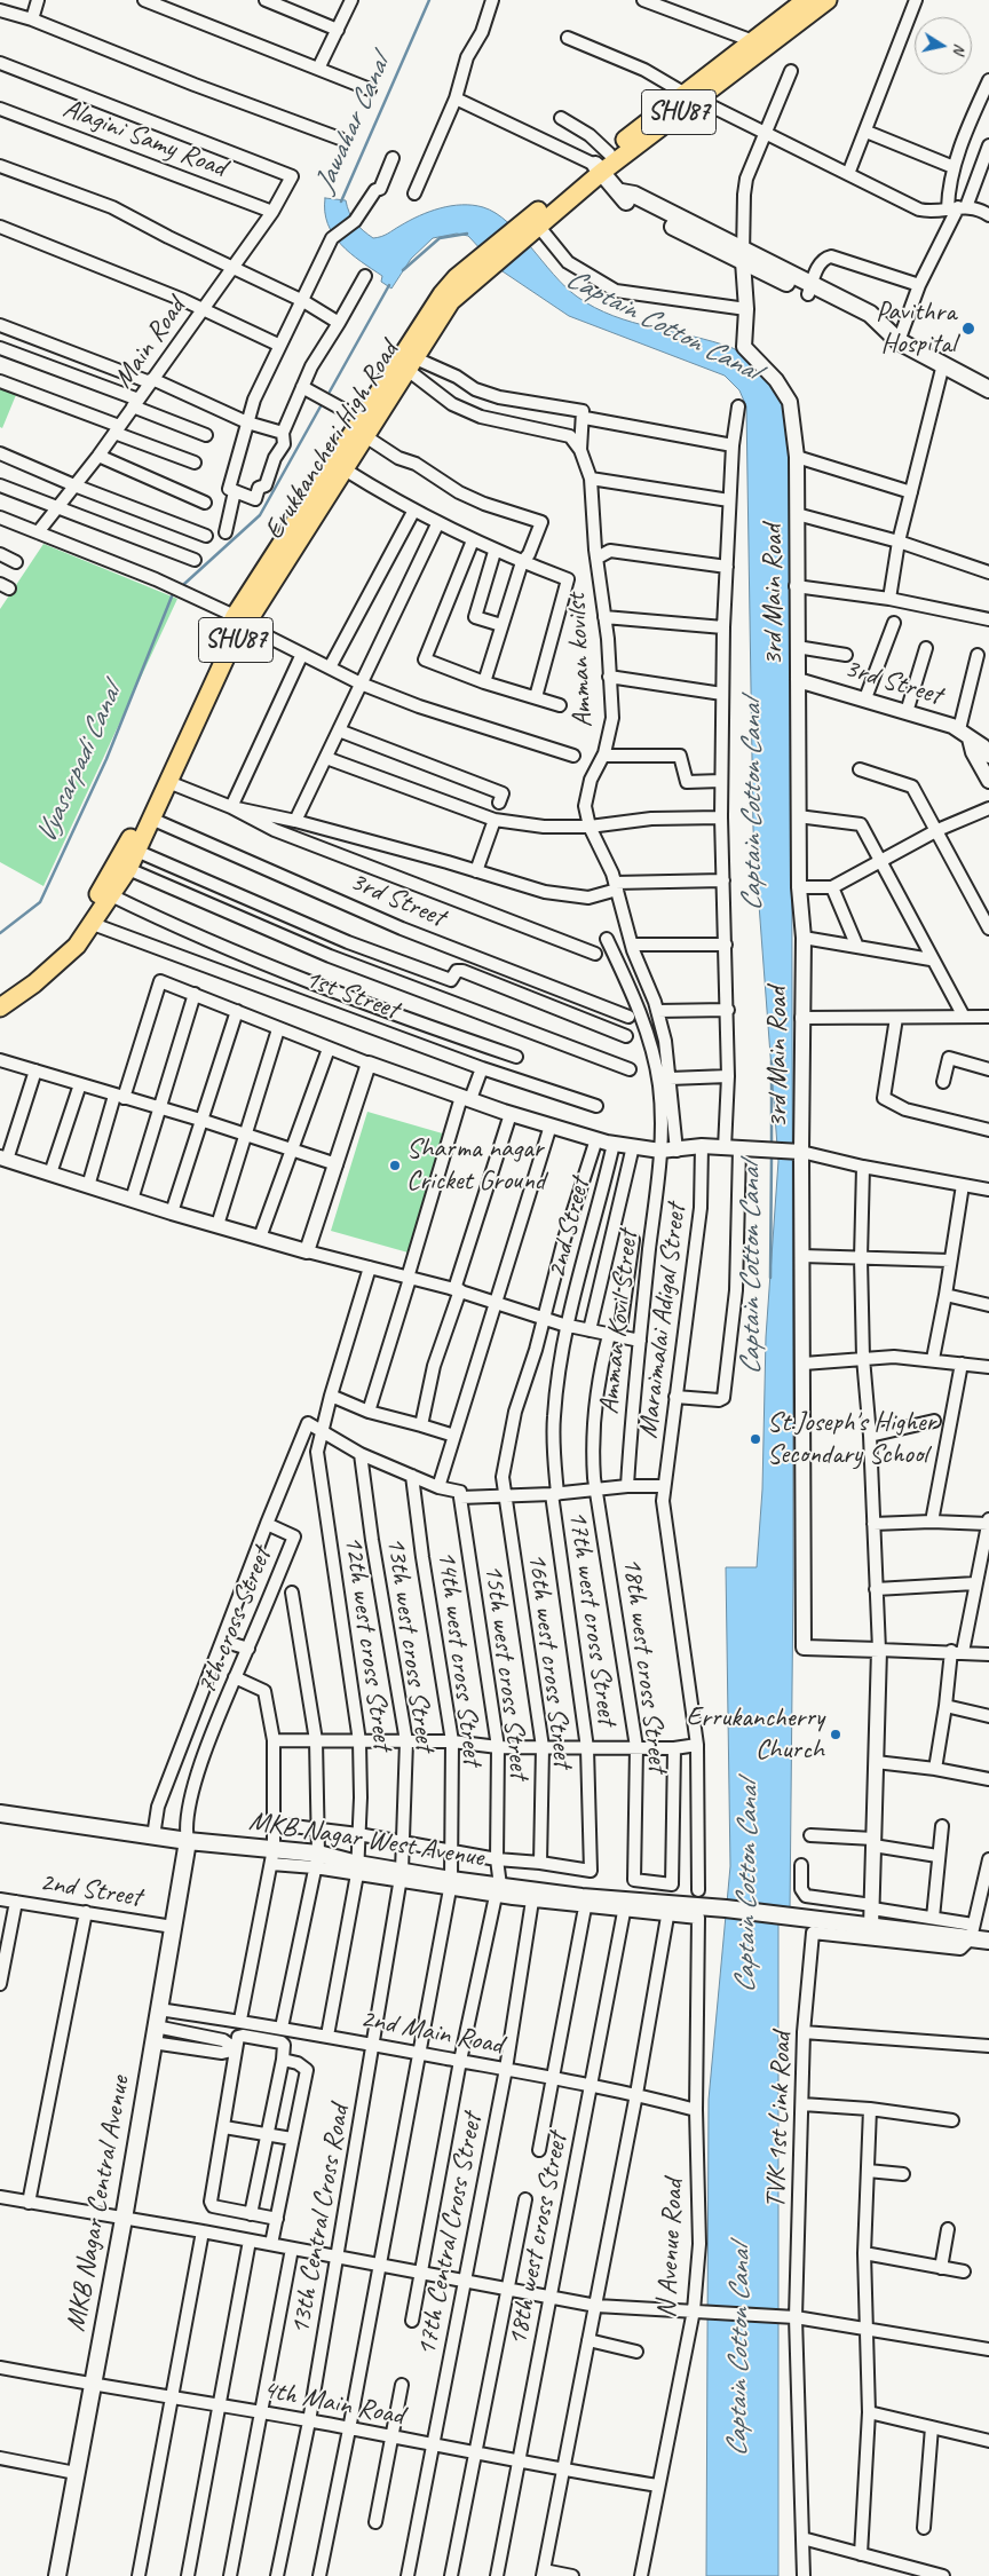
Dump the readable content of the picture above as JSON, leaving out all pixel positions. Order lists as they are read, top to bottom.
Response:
{
  "streets": {
    "main road": [
      "SHU87",
      "Erukkancheri High Road",
      "MKB Nagar West Avenue",
      "MKB Nagar Central Avenue"
    ],
    "street": [
      "Alagini Samy Road",
      "Main Road",
      "3rd Main Road",
      "Amman kovilst",
      "3rd Street",
      "1st Street",
      "2nd Street",
      "Maraimalai Adigal Street",
      "Amman Kovil Street",
      "17th west cross Street",
      "7th cross Street",
      "12th west cross Street",
      "13th west cross Street",
      "14th west cross Street",
      "16th west cross Street",
      "18th west cross Street",
      "15th west cross Street",
      "2nd Main Road",
      "TVK 1st Link Road",
      "13th Central Cross Road",
      "17th Central Cross Street",
      "N Avenue Road",
      "4th Main Road"
    ]
  },
  "crossings": [
    ["SHU87", "Erukkancheri High Road"],
    ["Alagini Samy Road", "Main Road"],
    ["Erukkancheri High Road", "3rd Street"],
    ["Erukkancheri High Road", "1st Street"],
    ["3rd Main Road", "3rd Street"],
    ["2nd Street", "17th west cross Street"],
    ["2nd Street", "MKB Nagar Central Avenue"],
    ["17th west cross Street", "16th west cross Street"],
    ["7th cross Street", "12th west cross Street"],
    ["7th cross Street", "MKB Nagar West Avenue"],
    ["7th cross Street", "MKB Nagar Central Avenue"],
    ["12th west cross Street", "MKB Nagar West Avenue"],
    ["12th west cross Street", "2nd Main Road"],
    ["13th west cross Street", "MKB Nagar West Avenue"],
    ["13th west cross Street", "13th Central Cross Road"],
    ["14th west cross Street", "MKB Nagar West Avenue"],
    ["14th west cross Street", "2nd Main Road"],
    ["14th west cross Street", "4th Main Road"],
    ["18th west cross Street", "2nd Main Road"],
    ["18th west cross Street", "4th Main Road"],
    ["15th west cross Street", "MKB Nagar West Avenue"],
    ["15th west cross Street", "2nd Main Road"],
    ["MKB Nagar West Avenue", "TVK 1st Link Road"],
    ["MKB Nagar West Avenue", "MKB Nagar Central Avenue"],
    ["MKB Nagar West Avenue", "13th Central Cross Road"],
    ["2nd Main Road", "MKB Nagar Central Avenue"],
    ["2nd Main Road", "13th Central Cross Road"],
    ["2nd Main Road", "17th Central Cross Street"],
    ["2nd Main Road", "N Avenue Road"],
    ["MKB Nagar Central Avenue", "4th Main Road"],
    ["13th Central Cross Road", "4th Main Road"],
    ["17th Central Cross Street", "4th Main Road"],
    ["N Avenue Road", "4th Main Road"]
  ],
  "water": ["Jawahar Canal", "Captain Cotton Canal", "Vyasarpadi Canal"],
  "places": [
    "Pavithra Hospital",
    "Sharma nagar Cricket Ground",
    "St.Joseph's Higher Secondary School",
    "Errukancherry Church"
  ],
  "north": "right"
}
